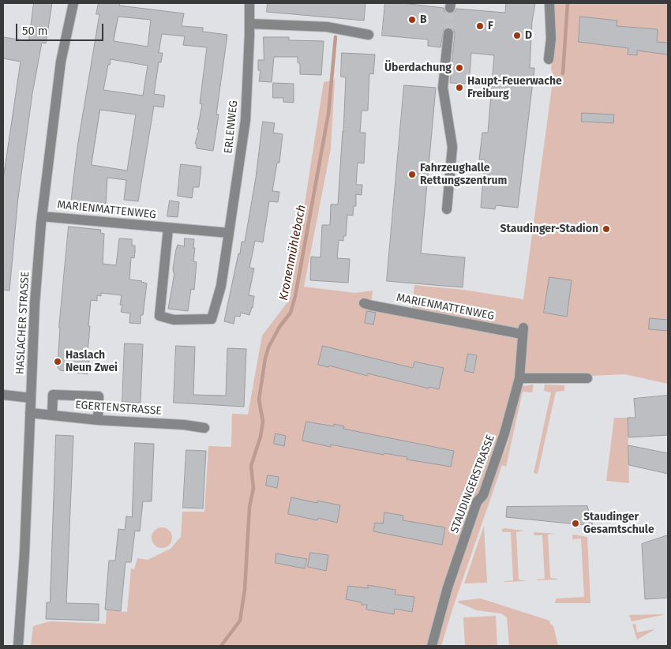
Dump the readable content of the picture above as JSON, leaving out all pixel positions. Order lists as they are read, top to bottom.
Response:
{
  "streets": {
    "street": [
      "ERLENWEG",
      "MARIENMATTENWEG",
      "HASLACHER STRASSE",
      "EGERTENSTRASSE",
      "STAUDINGERSTRASSE"
    ]
  },
  "crossings": [
    ["ERLENWEG", "MARIENMATTENWEG"],
    ["MARIENMATTENWEG", "HASLACHER STRASSE"],
    ["MARIENMATTENWEG", "STAUDINGERSTRASSE"],
    ["HASLACHER STRASSE", "EGERTENSTRASSE"]
  ],
  "water": ["Kronenmühlebach"],
  "places": [
    "B",
    "F",
    "D",
    "Überdachung",
    "Haupt-Feuerwache Freiburg",
    "Fahrzeughalle Rettungszentrum",
    "Staudinger-Stadion",
    "Haslach Neun Zwei",
    "Staudinger Gesamtschule"
  ],
  "scale_bar": "50 m"
}
